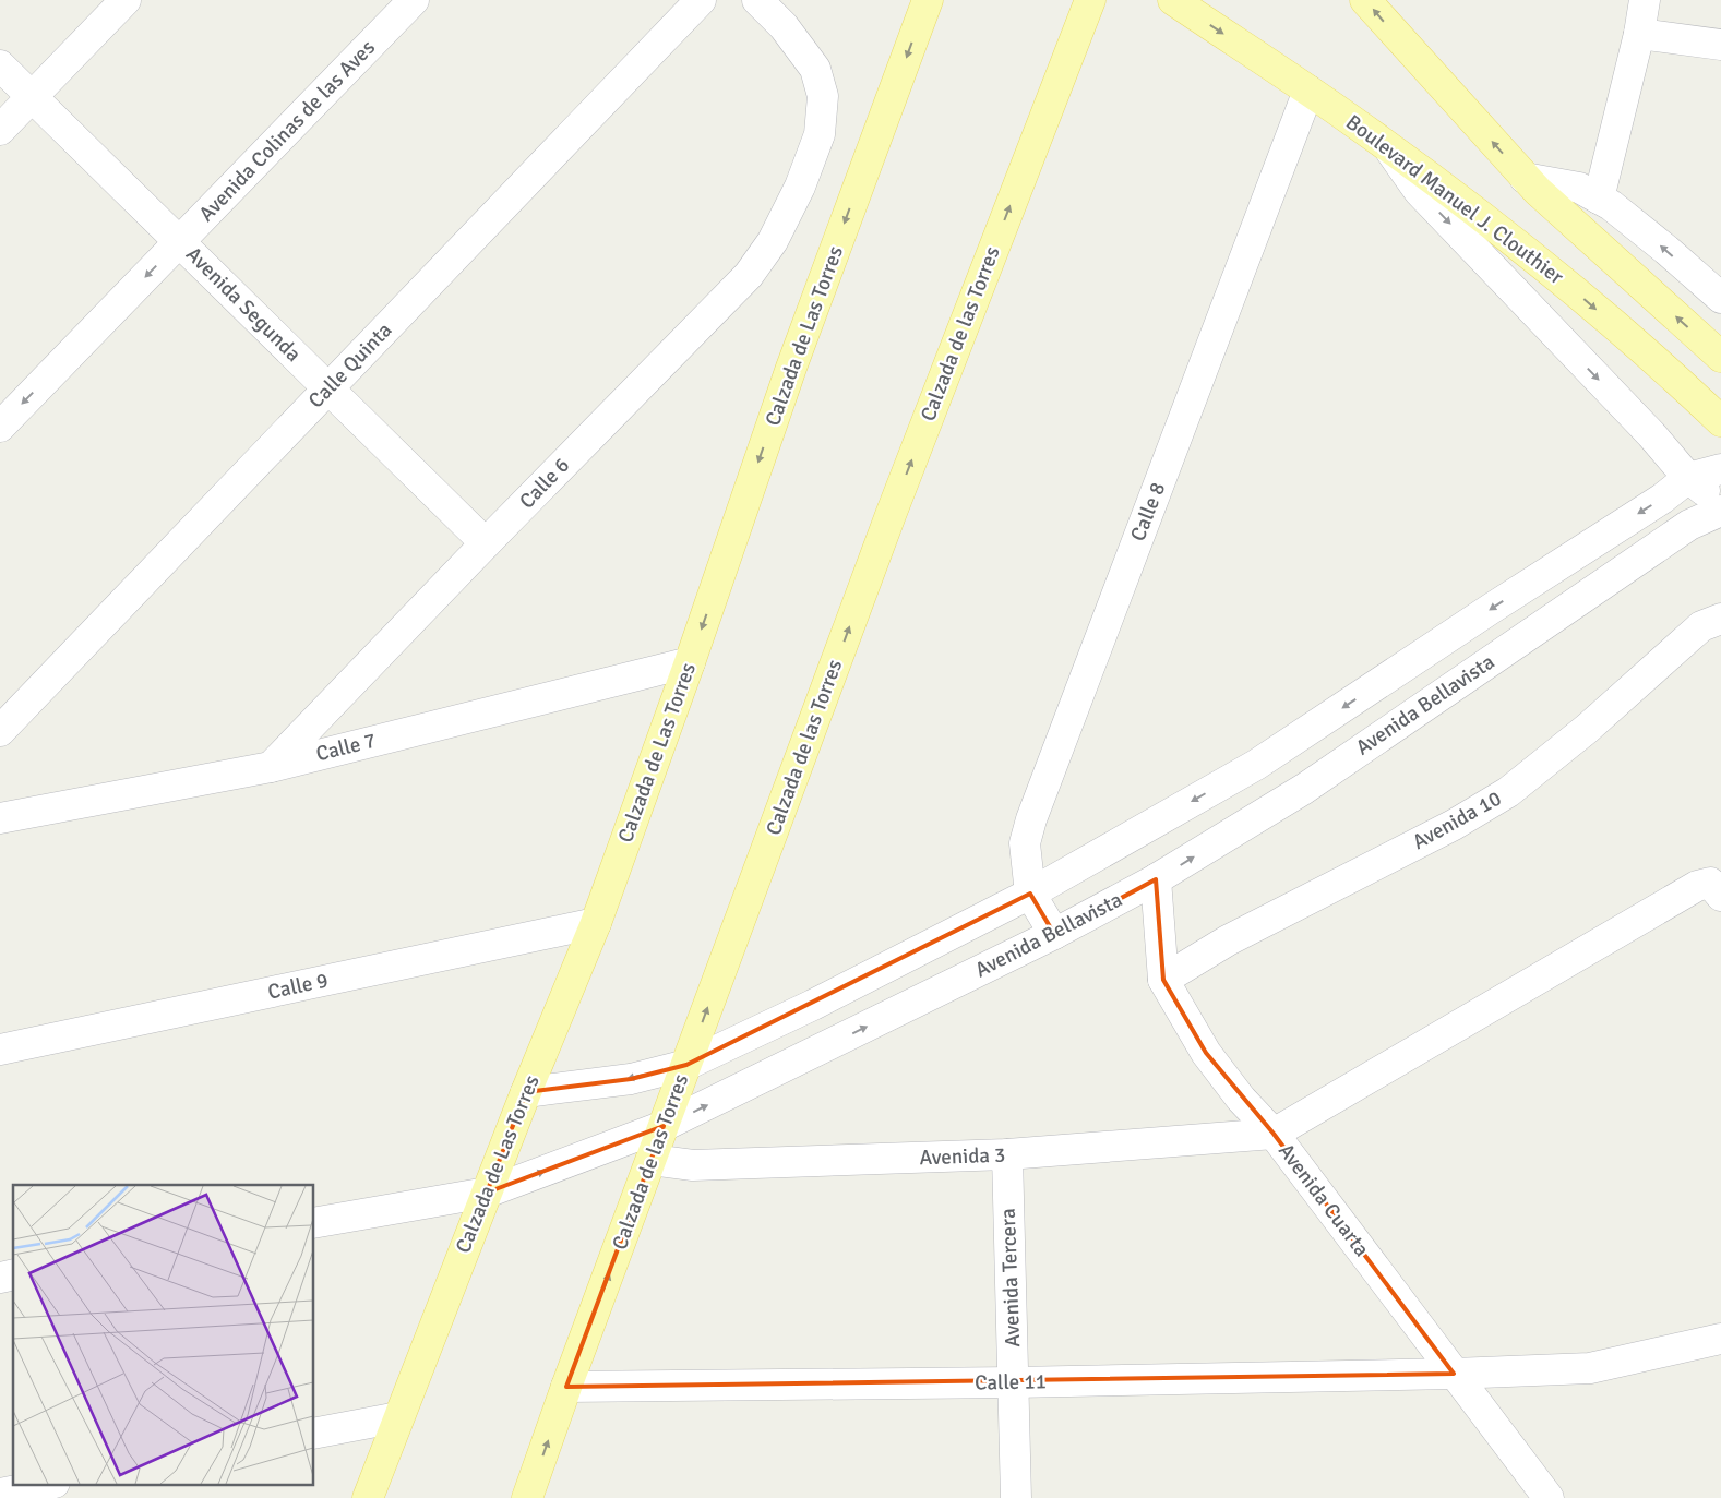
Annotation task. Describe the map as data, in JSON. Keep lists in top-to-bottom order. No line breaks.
{"streets":{"main road":["Boulevard Manuel J. Clouthier","Calzada de las Torres","Calzada de Las Torres"],"street":["Avenida Colinas de las Aves","Avenida Segunda","Calle Quinta","Calle 6","Calle 8","Avenida Bellavista","Calle 7","Avenida 10","Calle 9","Avenida 3","Avenida Cuarta","Avenida Tercera","Calle 11"]},"crossings":[["Avenida Colinas de las Aves","Avenida Segunda"],["Boulevard Manuel J. Clouthier","Calle 8"],["Avenida Segunda","Calle Quinta"],["Avenida Segunda","Calle 6"],["Calzada de las Torres","Avenida Bellavista"],["Calzada de las Torres","Avenida 3"],["Calzada de las Torres","Calle 11"],["Calzada de Las Torres","Avenida Bellavista"],["Calzada de Las Torres","Calle 7"],["Calzada de Las Torres","Calle 9"],["Calle 6","Calle 7"],["Calle 8","Avenida Bellavista"],["Avenida Bellavista","Avenida Cuarta"],["Avenida 10","Avenida Cuarta"],["Avenida 3","Avenida Cuarta"],["Avenida 3","Avenida Tercera"],["Avenida Cuarta","Calle 11"],["Avenida Tercera","Calle 11"]],"one_way":["Avenida Colinas de las Aves","Calzada de las Torres","Calzada de Las Torres"]}
